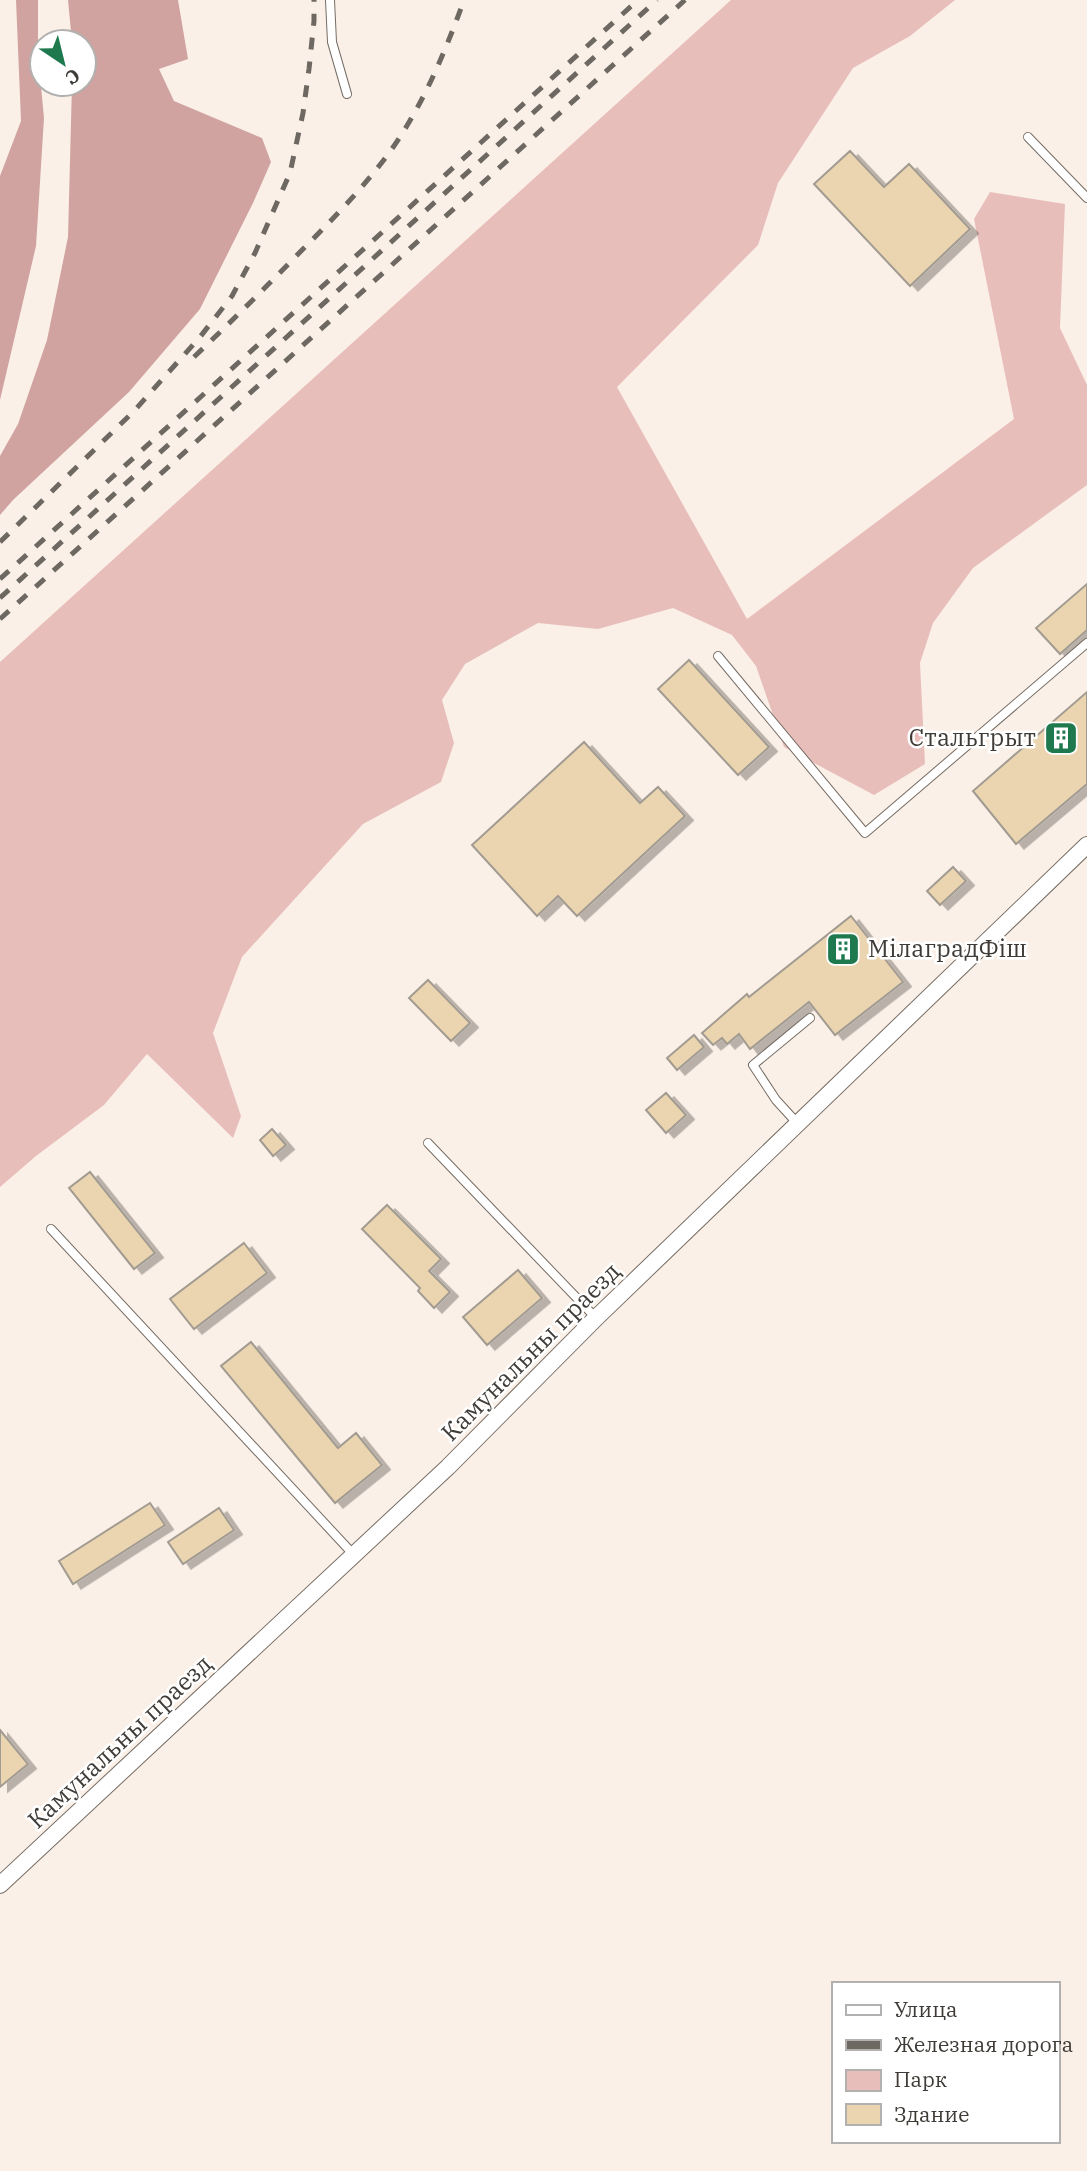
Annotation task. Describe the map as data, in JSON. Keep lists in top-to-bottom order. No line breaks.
{"streets":{"street":["Камунальны праезд"]},"places":{"building":["Стальгрыт","МілаградФіш"]},"legend":["Улица","Железная дорога","Парк","Здание"],"north":"bottom right"}
